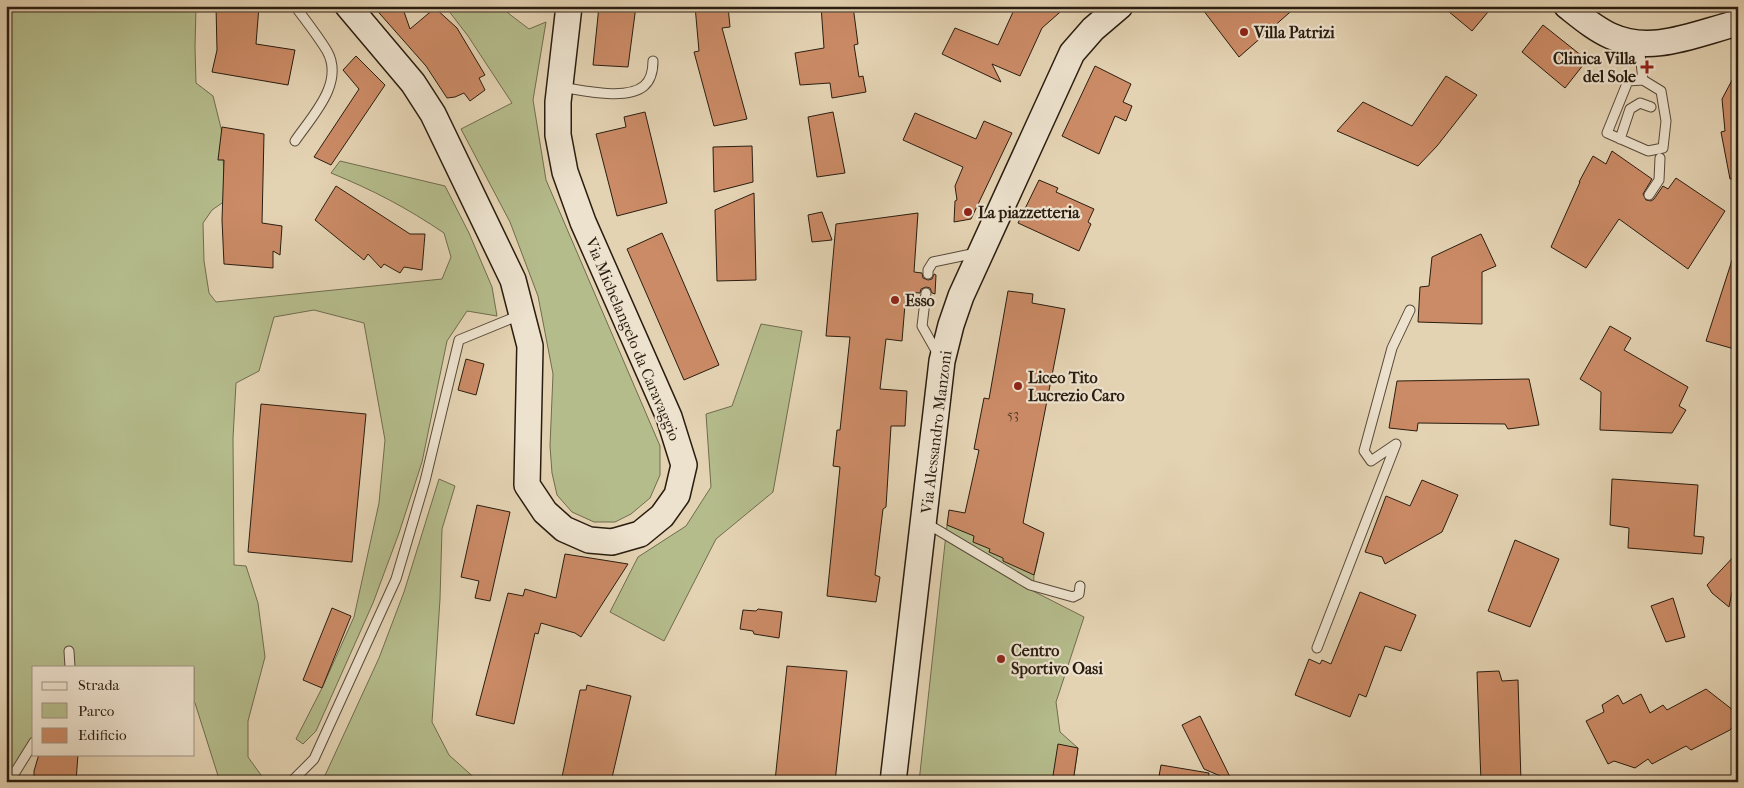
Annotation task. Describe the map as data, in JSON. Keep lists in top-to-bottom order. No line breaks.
{"streets":{"main road":["Via Michelangelo da Caravaggio","Via Alessandro Manzoni"]},"places":{"other":["Villa Patrizi","La piazzetteria","Esso","Liceo Tito Lucrezio Caro","Centro Sportivo Oasi"],"health":["Clinica Villa del Sole"]},"house_numbers":["53"],"legend":["Strada","Parco","Edificio"]}
